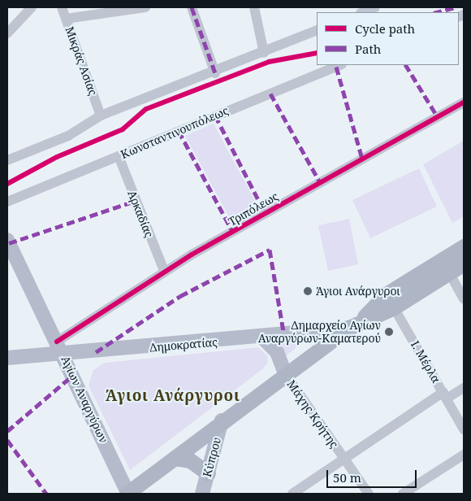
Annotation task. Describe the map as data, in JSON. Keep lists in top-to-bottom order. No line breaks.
{"streets":{"main road":["Δημοκρατίας","Αγίων Αναργύρων","Κύπρου"],"street":["Μικράς Ασίας","Κωνσταντινουπόλεως","Τριπόλεως","Αρκαδίας","Ι. Μέρλα","Μάχης Κρήτης"]},"crossings":[["Κωνσταντινουπόλεως","Αρκαδίας"],["Τριπόλεως","Αρκαδίας"],["Τριπόλεως","Δημοκρατίας"],["Τριπόλεως","Αγίων Αναργύρων"],["Δημοκρατίας","Ι. Μέρλα"],["Δημοκρατίας","Αγίων Αναργύρων"]],"districts":["Άγιοι Ανάργυροι"],"places":["Άγιοι Ανάργυροι","Δημαρχείο Αγίων Αναργύρων-Καματερού"],"legend":["Cycle path","Path"],"scale_bar":"50 m"}
